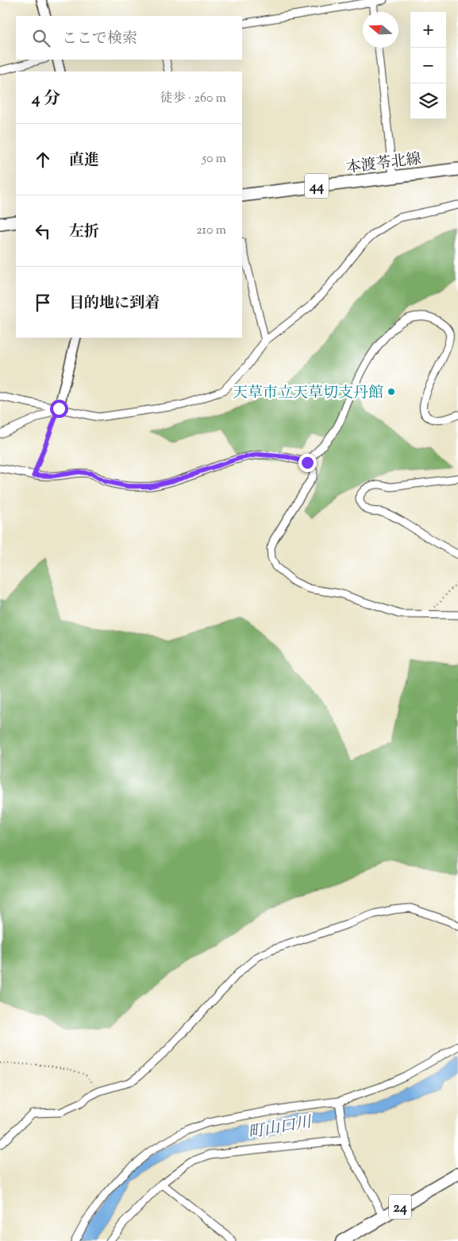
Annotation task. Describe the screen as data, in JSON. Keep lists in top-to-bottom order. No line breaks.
{"streets":{"main road":["本渡苓北線","44","24"]},"water":["町山口川"],"places":["天草市立天草切支丹館"],"north":"left","page":{"map_buttons":["+","−"],"search":"ここで検索","heading":["4 分","徒歩 · 260 m"],"list":[["直進","50 m"],["左折","210 m"],"目的地に到着"]}}
